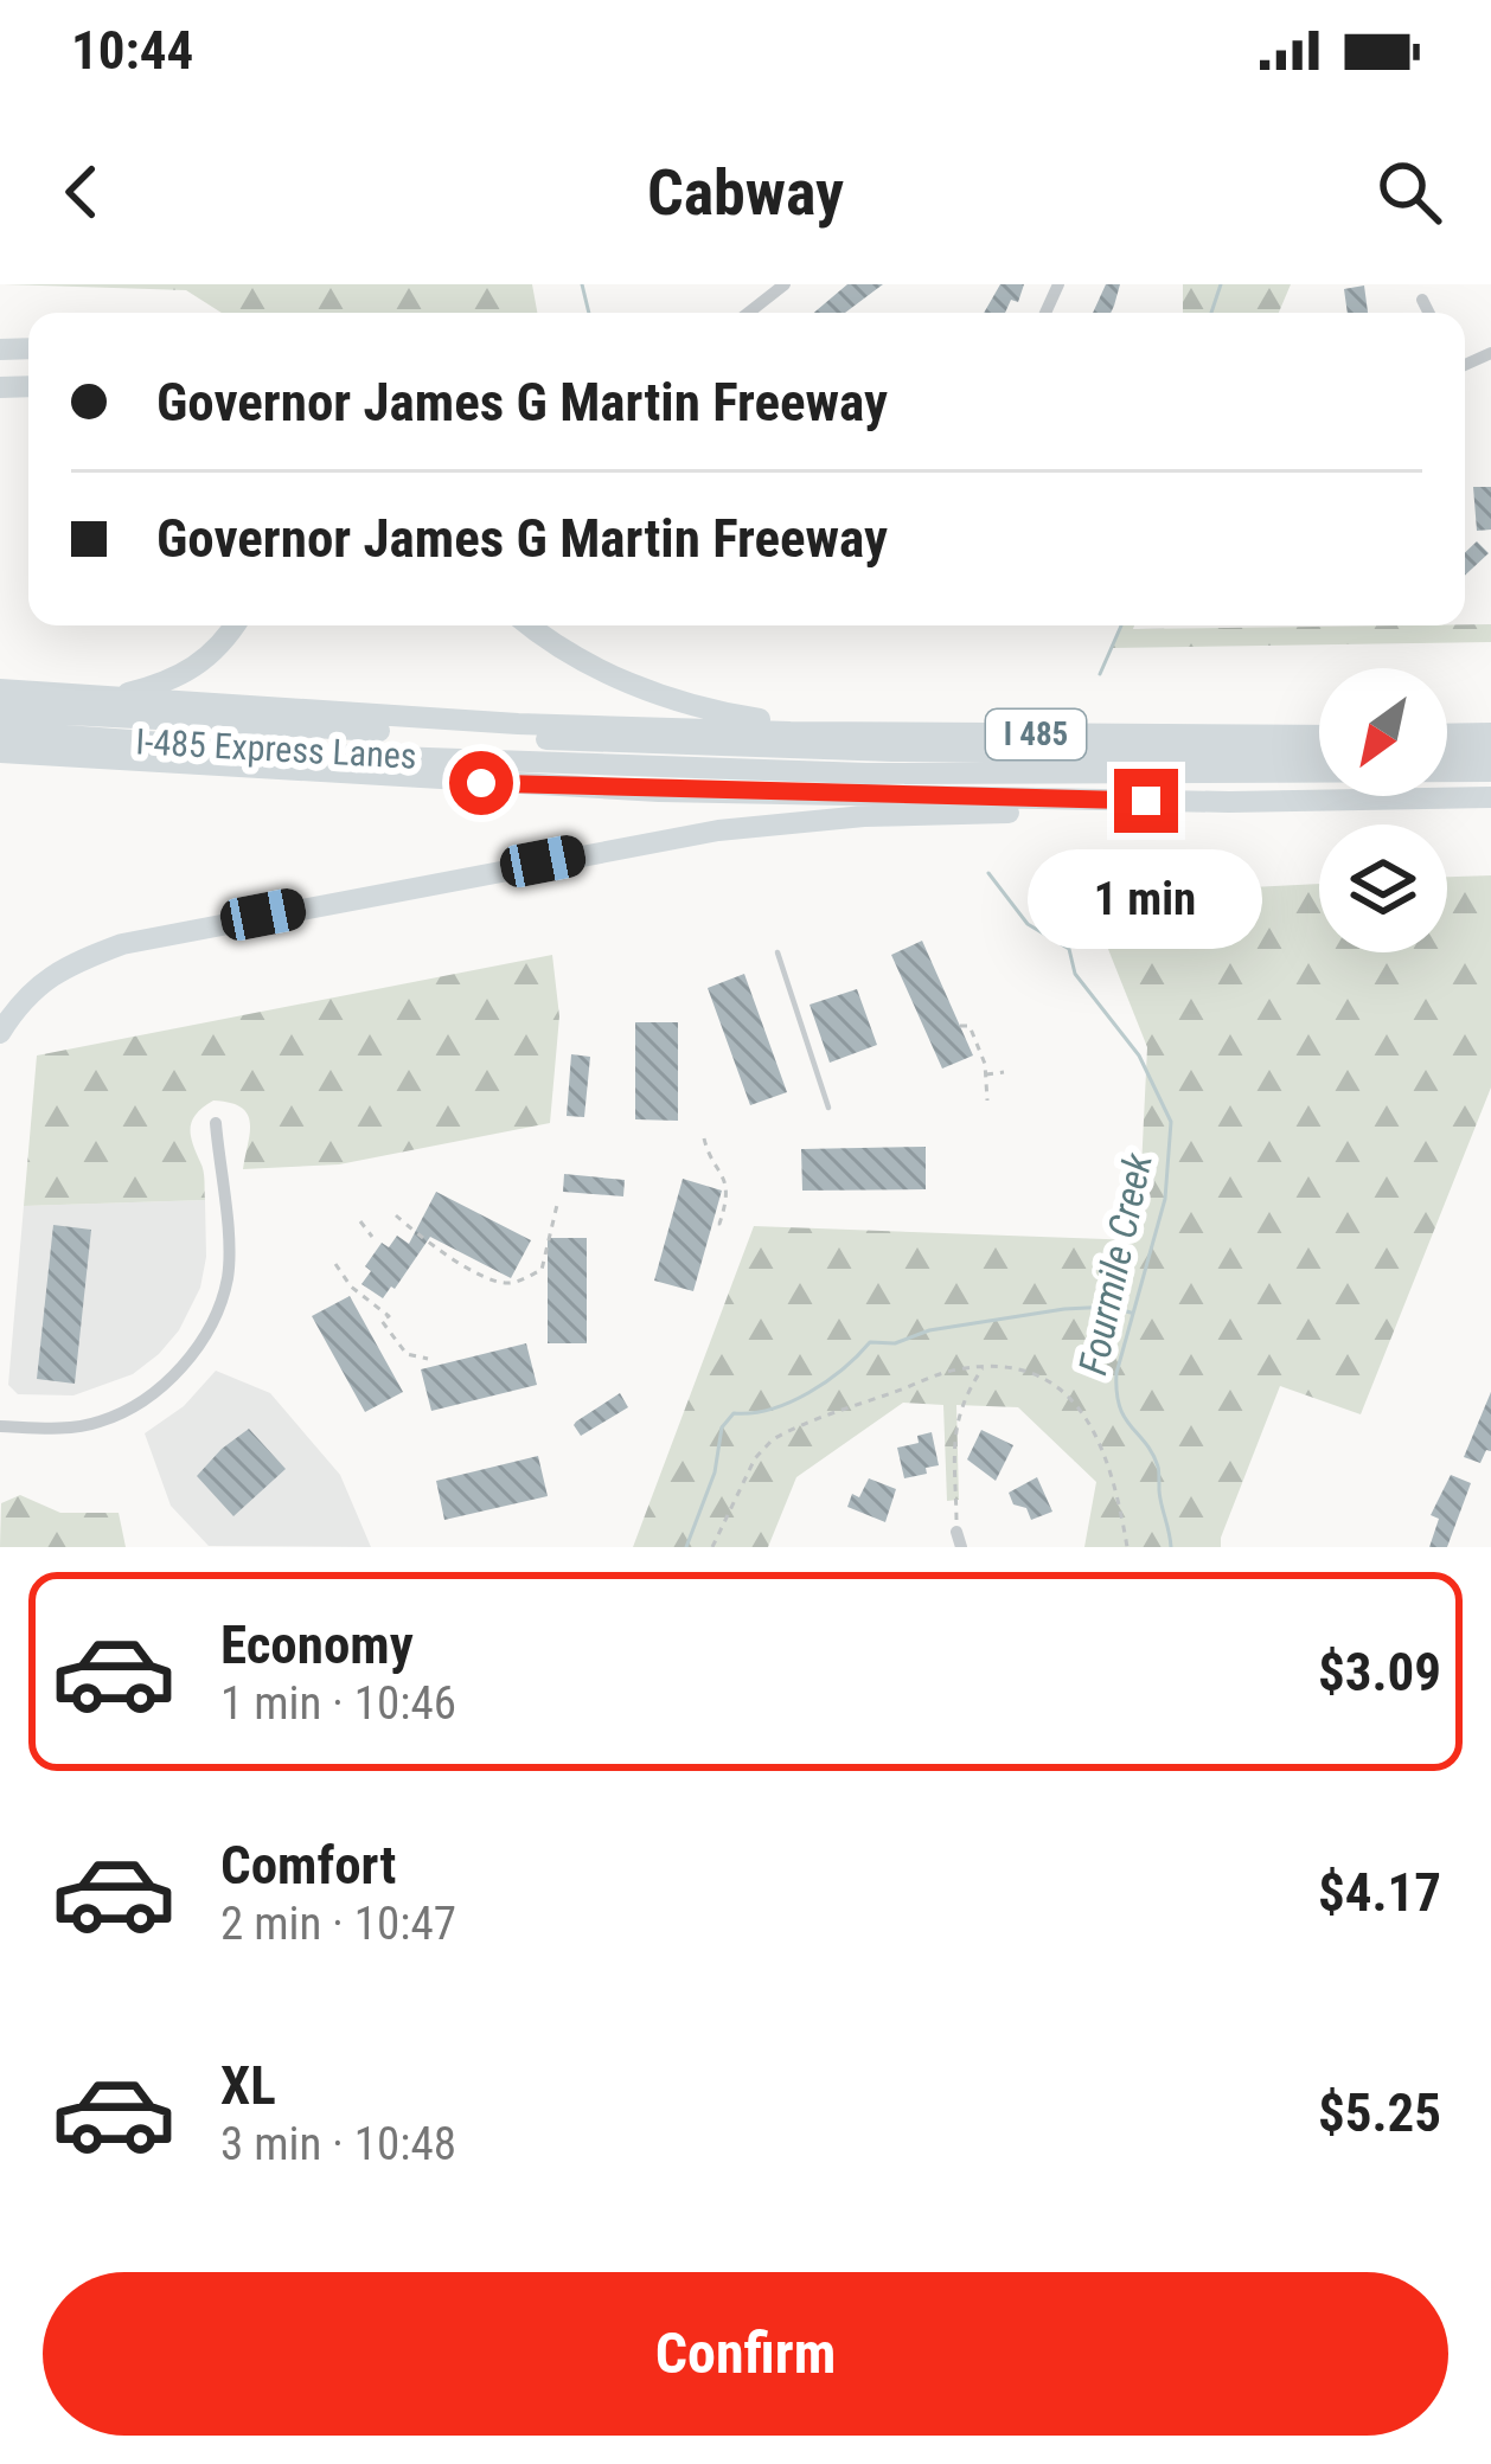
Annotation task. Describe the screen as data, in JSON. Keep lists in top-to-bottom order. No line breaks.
{"streets":{"highway":["I 485","I-485 Express Lanes"]},"water":["Fourmile Creek"],"north":"bottom left","page":{"status":"10:44","header":"Cabway","banner":["Governor James G Martin Freeway","Governor James G Martin Freeway"],"bubble":"1 min","list":[{"name":"Economy","note":"1 min · 10:46","value":"$3.09"},{"name":"Comfort","note":"2 min · 10:47","value":"$4.17"},{"name":"XL","note":"3 min · 10:48","value":"$5.25"}],"buttons":"Confirm"}}
